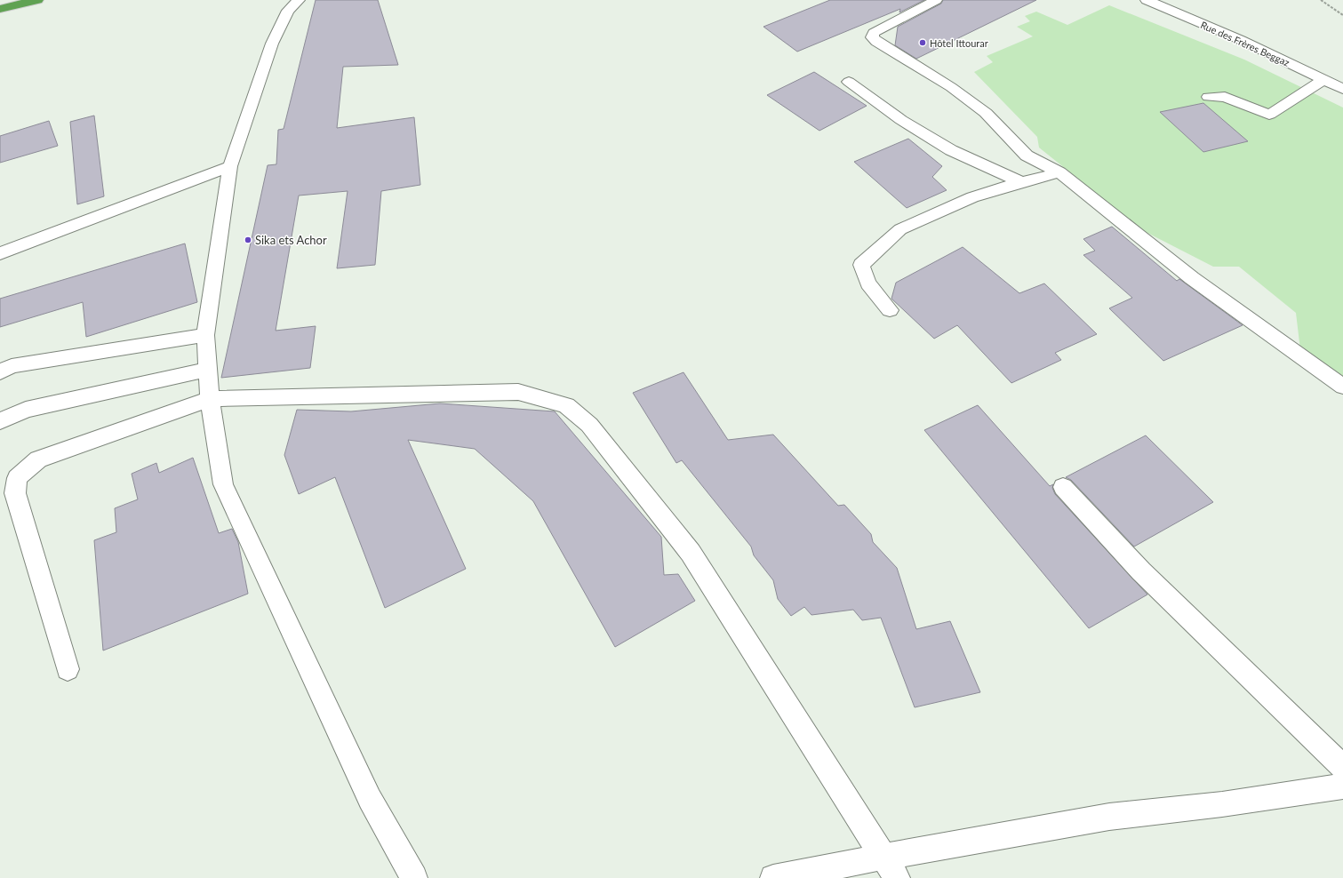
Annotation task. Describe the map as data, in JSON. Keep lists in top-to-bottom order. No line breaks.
{"streets":{"street":["Rue des Frères Beggaz"]},"places":["Hôtel Ittourar","Sika ets Achor"]}
